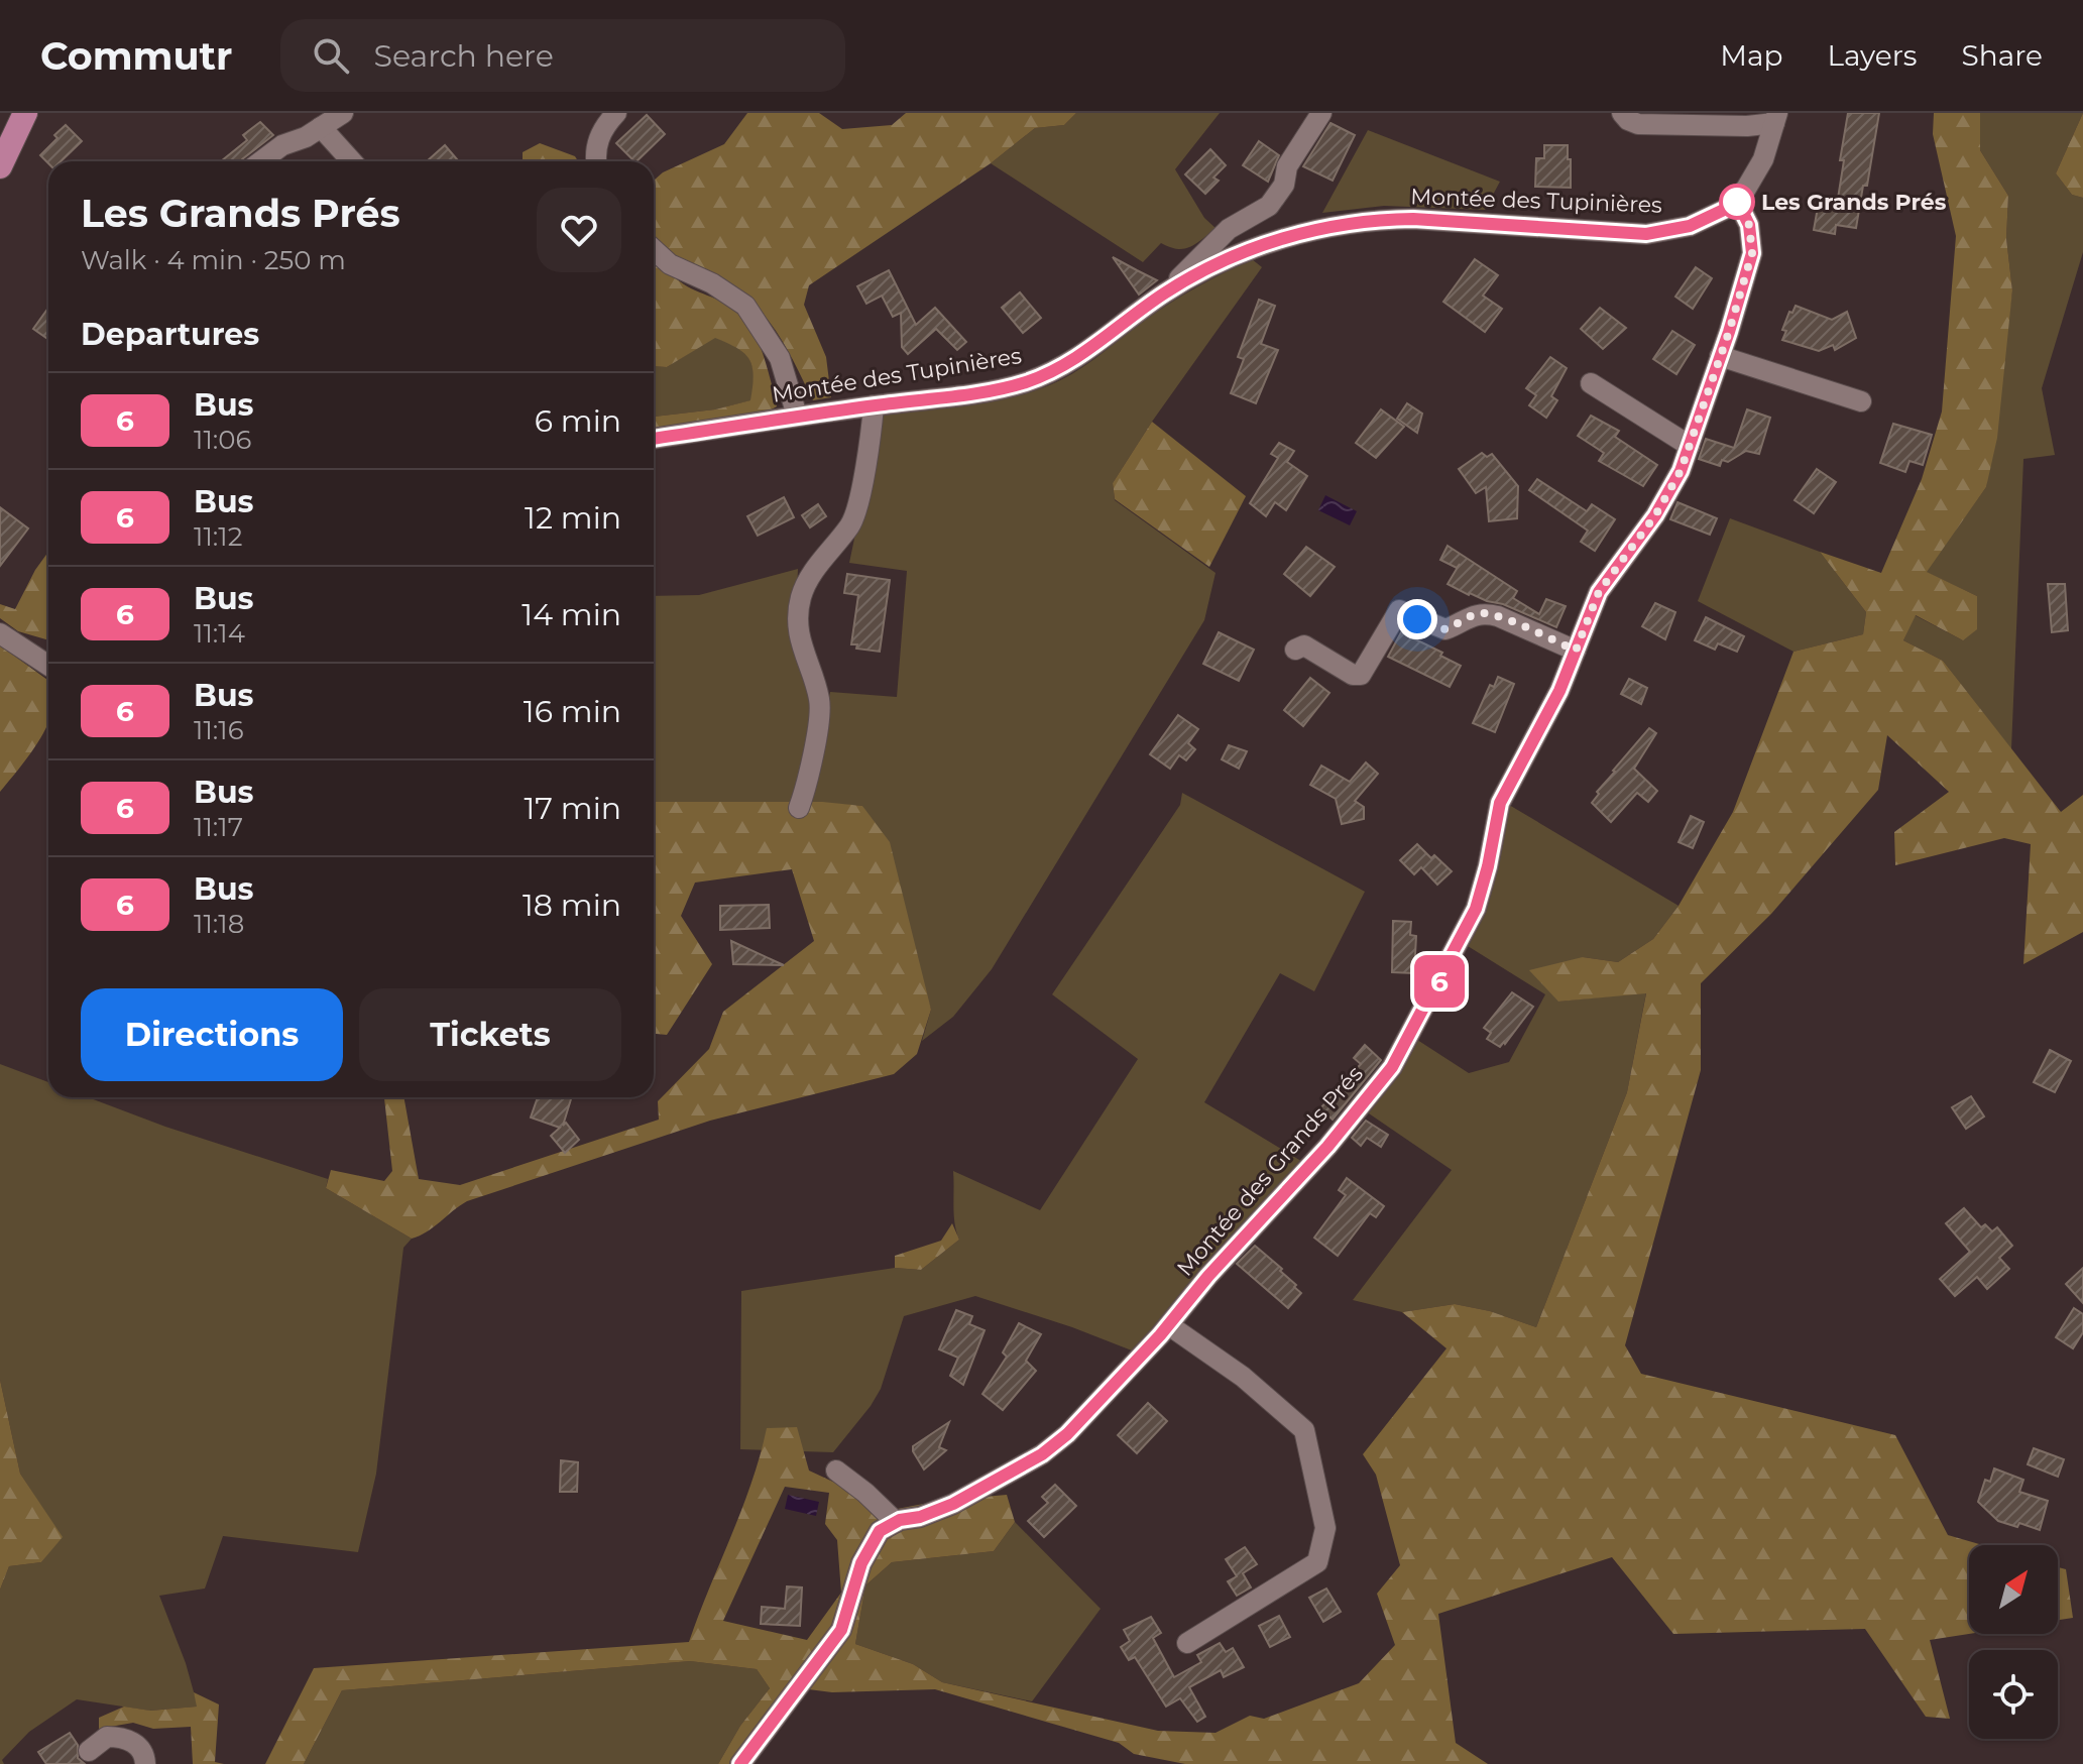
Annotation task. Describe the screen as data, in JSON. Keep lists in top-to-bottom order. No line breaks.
{"streets":{"street":["Montée des Tupinières","Montée des Grands Prés"]},"crossings":[["Montée des Tupinières","Montée des Grands Prés"]],"places":["Les Grands Prés"],"lines":["bus line 6"],"north":"top right","page":{"header":"Commutr","search":"Search here","nav":["Map","Layers","Share"],"on_map":"6","heading":[["Les Grands Prés","Walk · 4 min · 250 m"],"Departures"],"list":[{"mark":"6","name":"Bus","note":"11:06","value":"6 min"},{"mark":"6","name":"Bus","note":"11:12","value":"12 min"},{"mark":"6","name":"Bus","note":"11:14","value":"14 min"},{"mark":"6","name":"Bus","note":"11:16","value":"16 min"},{"mark":"6","name":"Bus","note":"11:17","value":"17 min"},{"mark":"6","name":"Bus","note":"11:18","value":"18 min"}],"buttons":["Directions","Tickets"]}}
